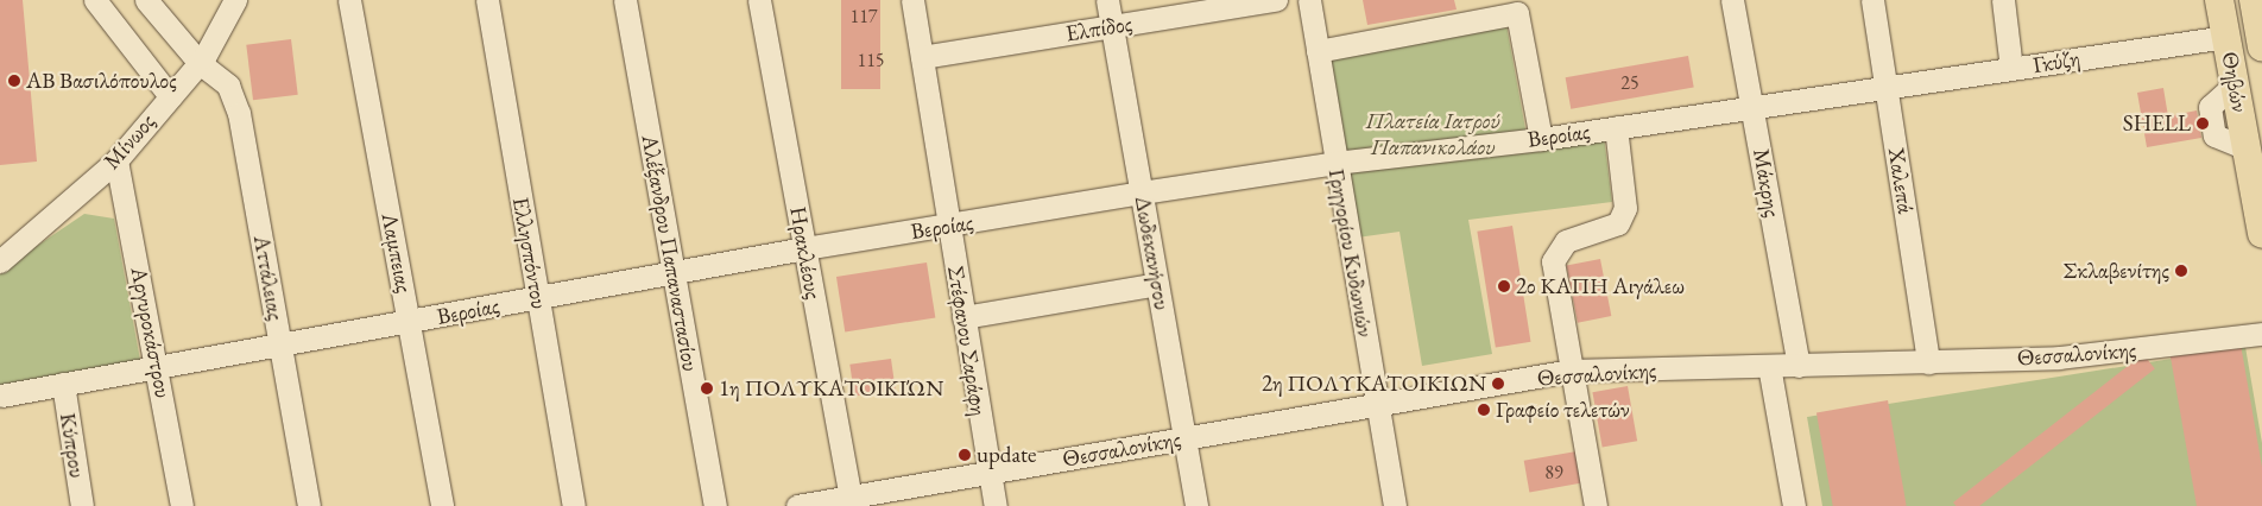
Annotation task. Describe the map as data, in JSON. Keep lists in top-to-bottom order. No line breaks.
{"streets":{"main road":["Θηβών"],"street":["Ελπίδος","Γκύζη","Βεροίας","Μίνωος","Χαλεπά","Μάκρης","Λαμπειας","Ελλησπόντου","Αλέξανδρου Παπαναστασίου","Ηρακλέους","Δωδεκανήσου","Γρηγορίου Κυδωνιών","Αττάλειας","Αργυροκάστρου","Στέφανου Σαράφη","Θεσσαλονίκης","Κύπρου"]},"crossings":[["Ελπίδος","Δωδεκανήσου"],["Ελπίδος","Στέφανου Σαράφη"],["Γκύζη","Θηβών"],["Γκύζη","Βεροίας"],["Γκύζη","Χαλεπά"],["Βεροίας","Χαλεπά"],["Βεροίας","Μάκρης"],["Βεροίας","Λαμπειας"],["Βεροίας","Ελλησπόντου"],["Βεροίας","Αλέξανδρου Παπαναστασίου"],["Βεροίας","Ηρακλέους"],["Βεροίας","Δωδεκανήσου"],["Βεροίας","Γρηγορίου Κυδωνιών"],["Βεροίας","Αττάλειας"],["Βεροίας","Αργυροκάστρου"],["Βεροίας","Στέφανου Σαράφη"],["Βεροίας","Κύπρου"],["Μίνωος","Αττάλειας"],["Μίνωος","Αργυροκάστρου"],["Χαλεπά","Θεσσαλονίκης"],["Μάκρης","Θεσσαλονίκης"],["Ηρακλέους","Θεσσαλονίκης"],["Δωδεκανήσου","Θεσσαλονίκης"],["Γρηγορίου Κυδωνιών","Θεσσαλονίκης"],["Στέφανου Σαράφη","Θεσσαλονίκης"]],"parks":["Πλατεία Ιατρού Παπανικολάου"],"places":["ΑΒ Βασιλόπουλος","SHELL","Σκλαβενίτης","2ο ΚΑΠΗ Αιγάλεω","2η ΠΟΛΥΚΑΤΟΙΚΙΩΝ","1η ΠΟΛΥΚΑΤΟΙΚΙΏΝ","Γραφείο τελετών","update"],"house_numbers":["117","115","25","89"]}
